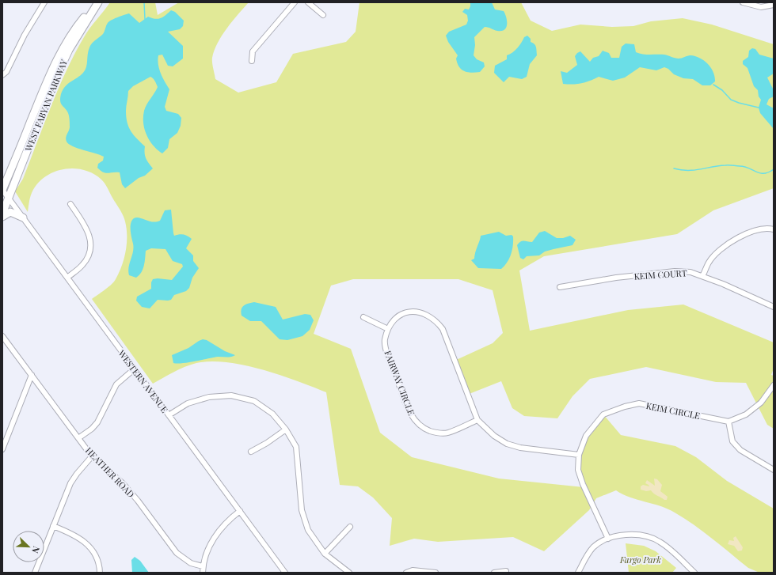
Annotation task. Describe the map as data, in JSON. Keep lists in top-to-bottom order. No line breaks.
{"streets":{"main road":["WEST FABYAN PARKWAY"],"street":["KEIM COURT","WESTERN AVENUE","FAIRWAY CIRCLE","KEIM CIRCLE","HEATHER ROAD"]},"crossings":[["WEST FABYAN PARKWAY","WESTERN AVENUE"],["FAIRWAY CIRCLE","KEIM CIRCLE"]],"parks":["Fargo Park"],"north":"bottom right"}
